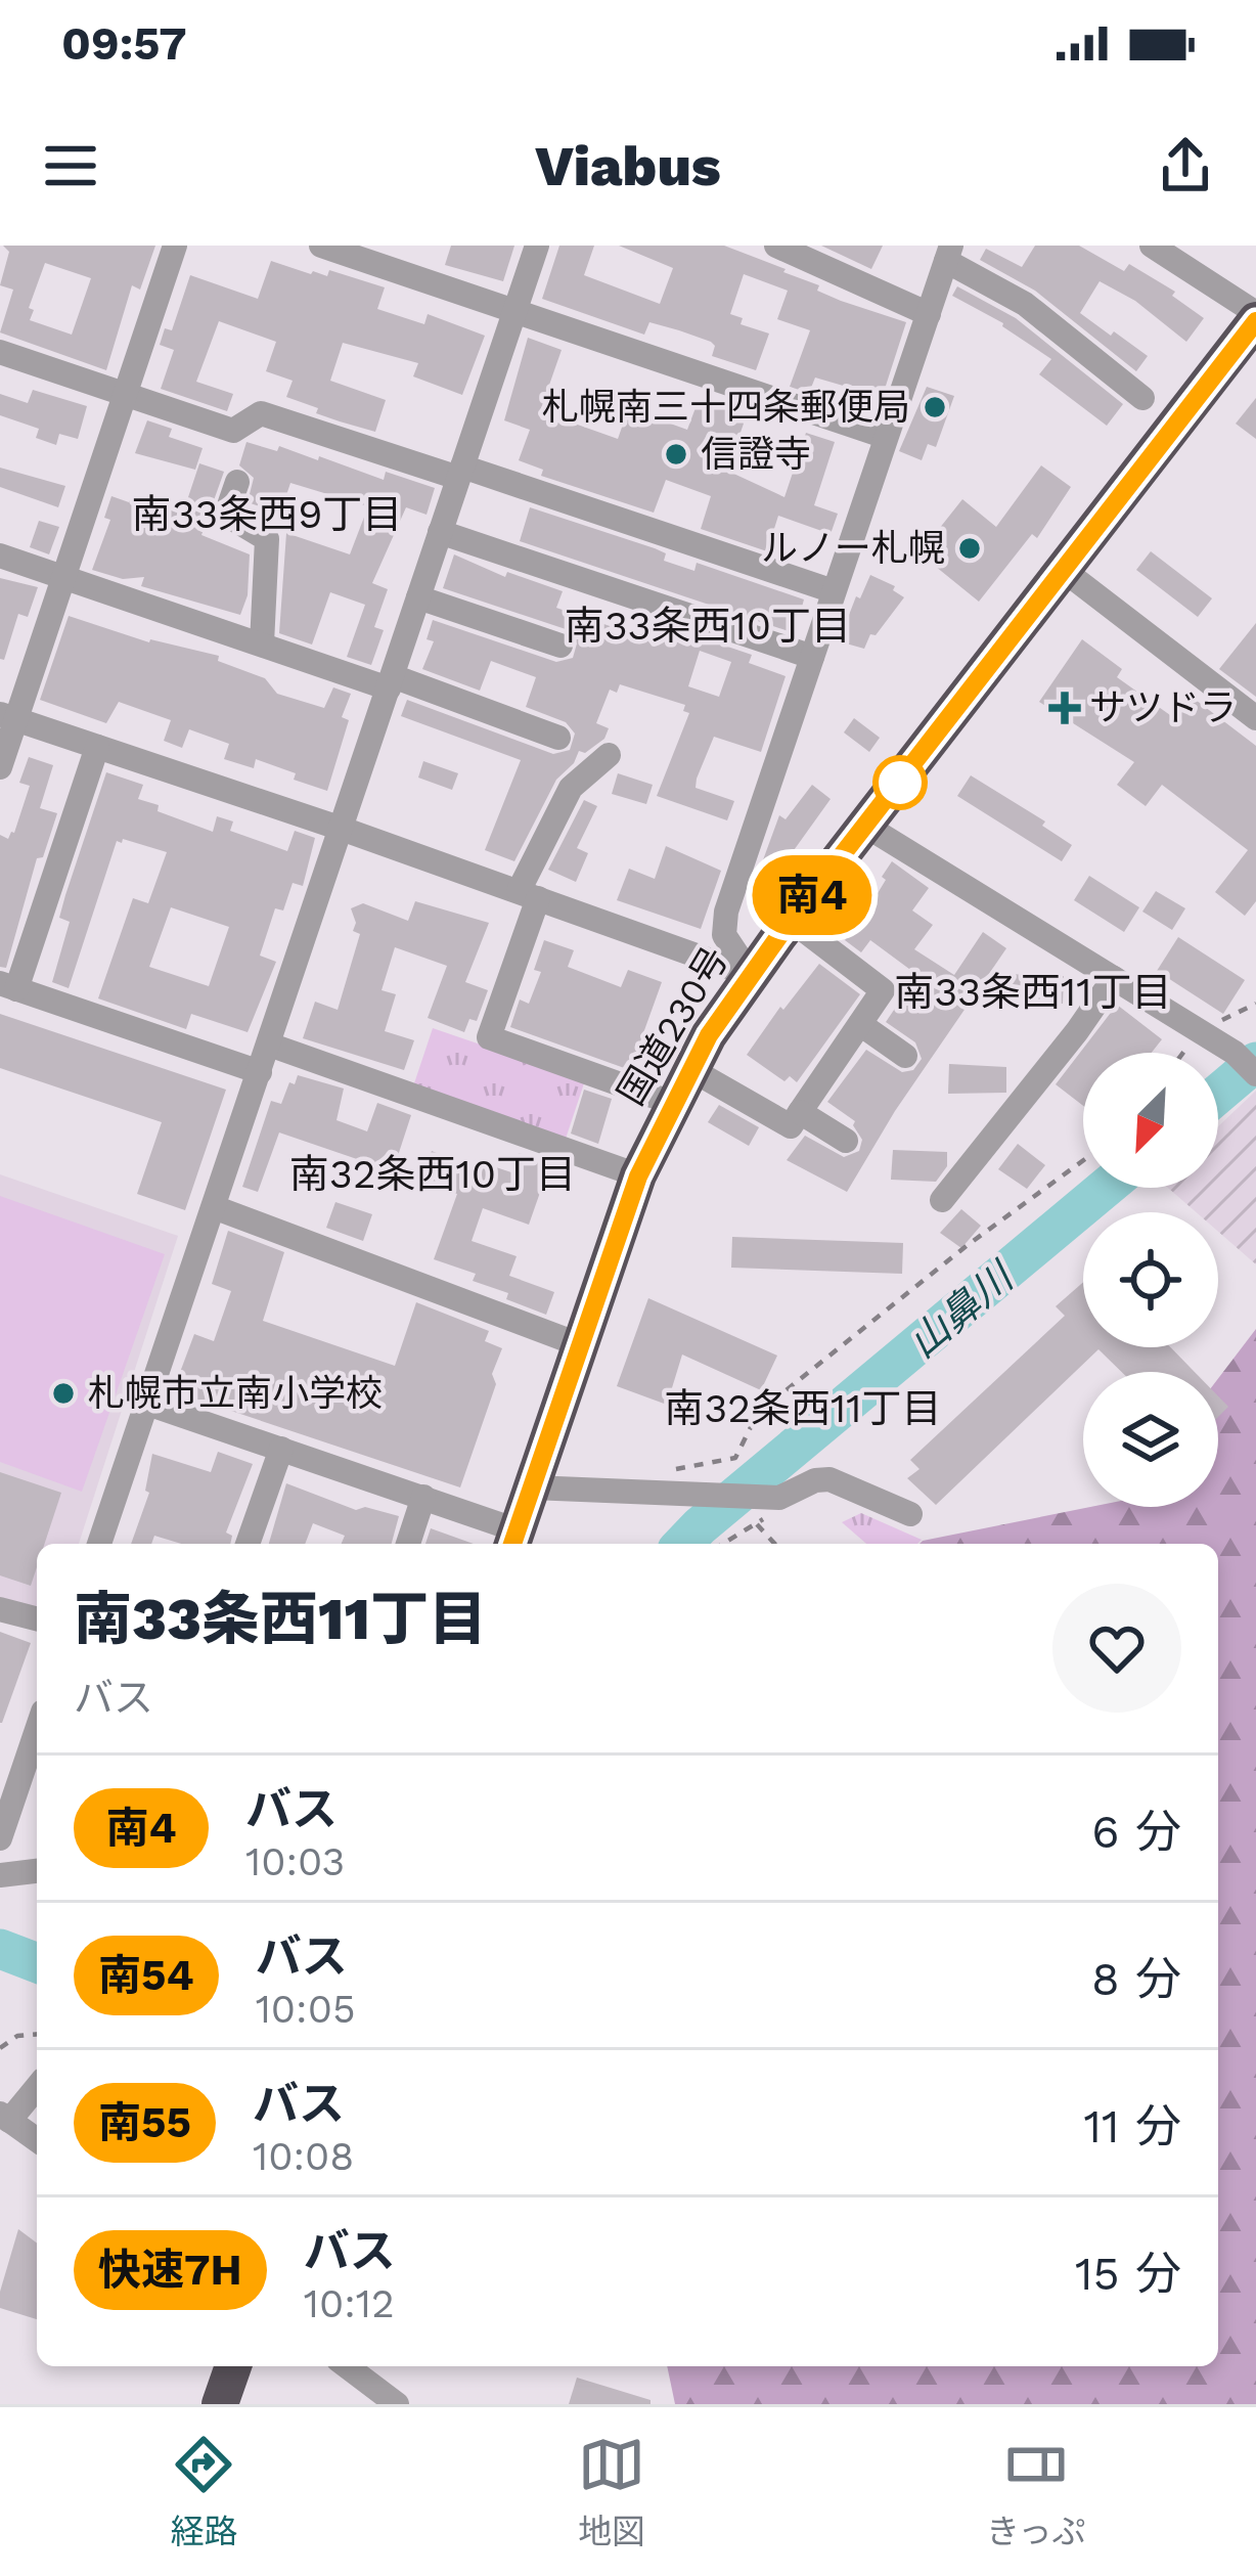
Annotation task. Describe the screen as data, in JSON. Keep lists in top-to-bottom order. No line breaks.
{"streets":{"highway":["国道230号"]},"districts":["南33条西9丁目","南33条西10丁目","南33条西11丁目","南32条西10丁目","南32条西11丁目"],"water":["山鼻川"],"places":{"other":["札幌南三十四条郵便局","信證寺","ルノー札幌","札幌市立南小学校"],"health":["サツドラ"]},"lines":["bus line 南4"],"north":"bottom left","page":{"status":"09:57","header":"Viabus","on_map":"南4","heading":["南33条西11丁目","バス"],"list":[{"mark":"南4","name":"バス","note":"10:03","value":"6 分"},{"mark":"南54","name":"バス","note":"10:05","value":"8 分"},{"mark":"南55","name":"バス","note":"10:08","value":"11 分"},{"mark":"快速7H","name":"バス","note":"10:12","value":"15 分"}],"tabs":["経路","地図","きっぷ"]}}
